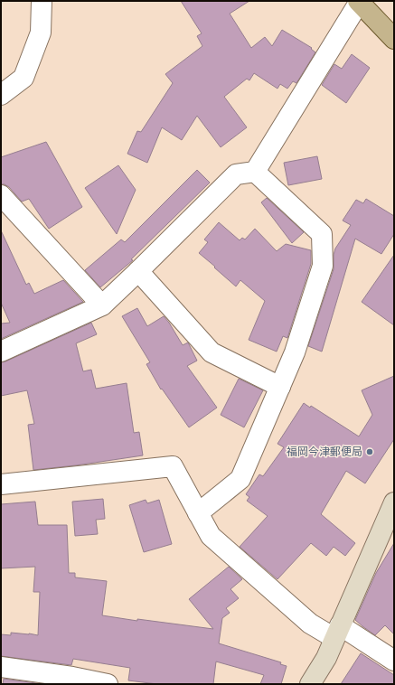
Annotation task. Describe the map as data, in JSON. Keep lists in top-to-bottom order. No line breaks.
{"places":["福岡今津郵便局"]}
